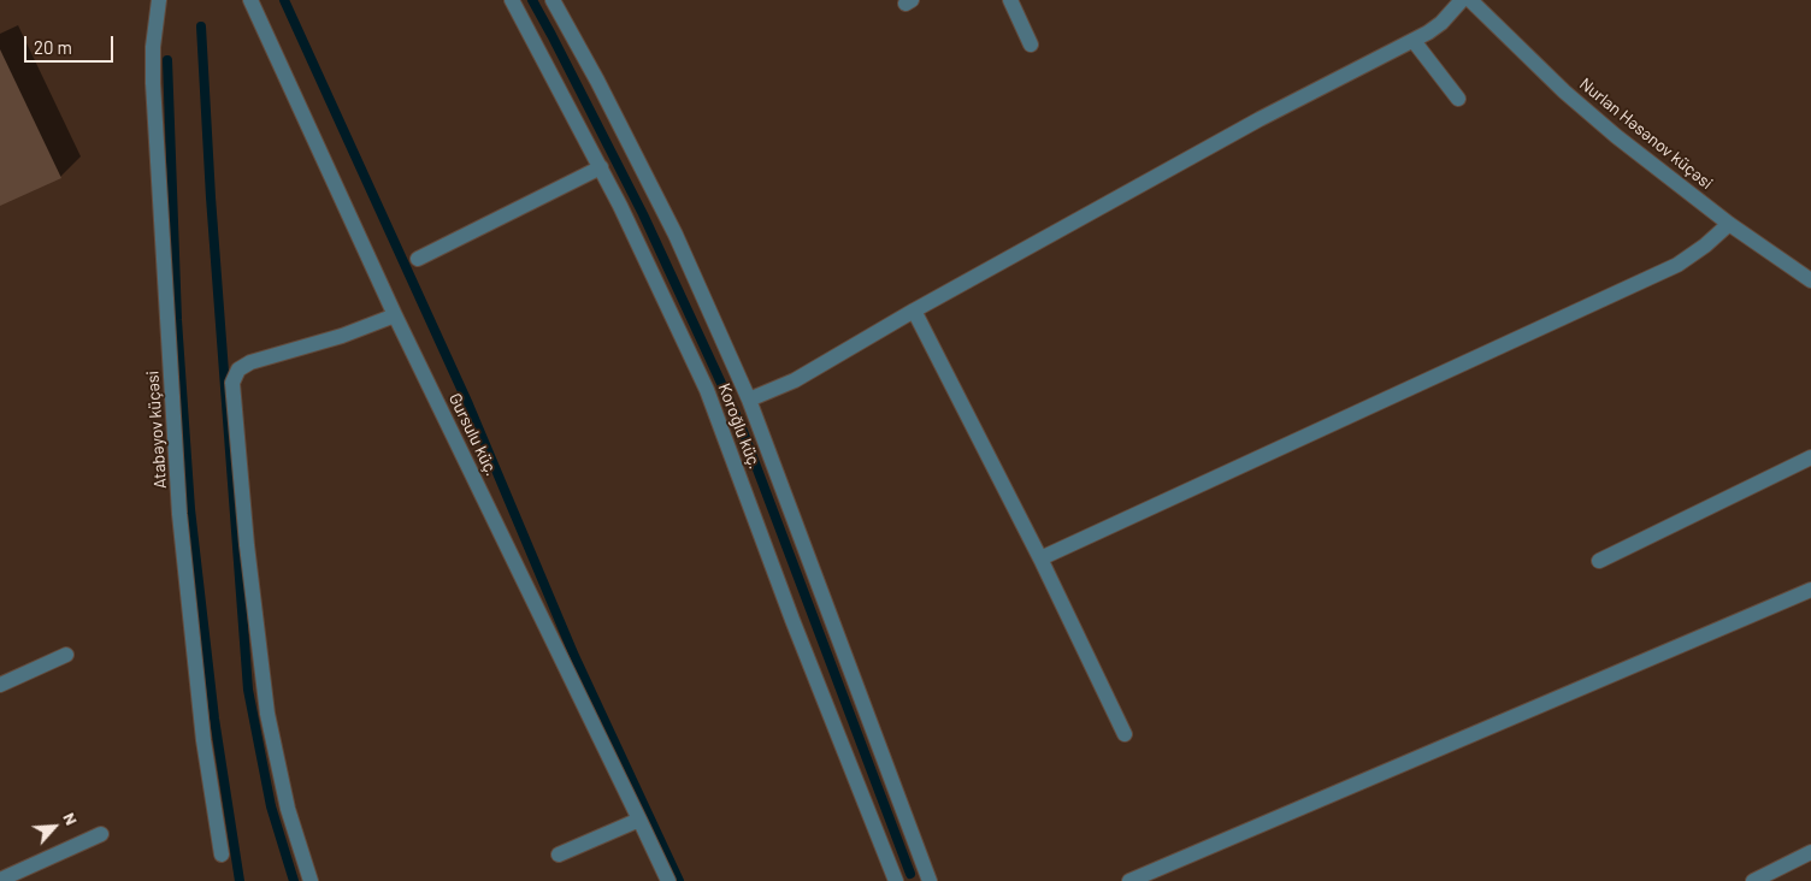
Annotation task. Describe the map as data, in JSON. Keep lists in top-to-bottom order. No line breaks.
{"streets":{"street":["Nurlan Həsənov küçəsi","Koroğlu küç.","Atabəyov küçəsi","Gursulu küç."]},"scale_bar":"20 m","north":"top right"}
